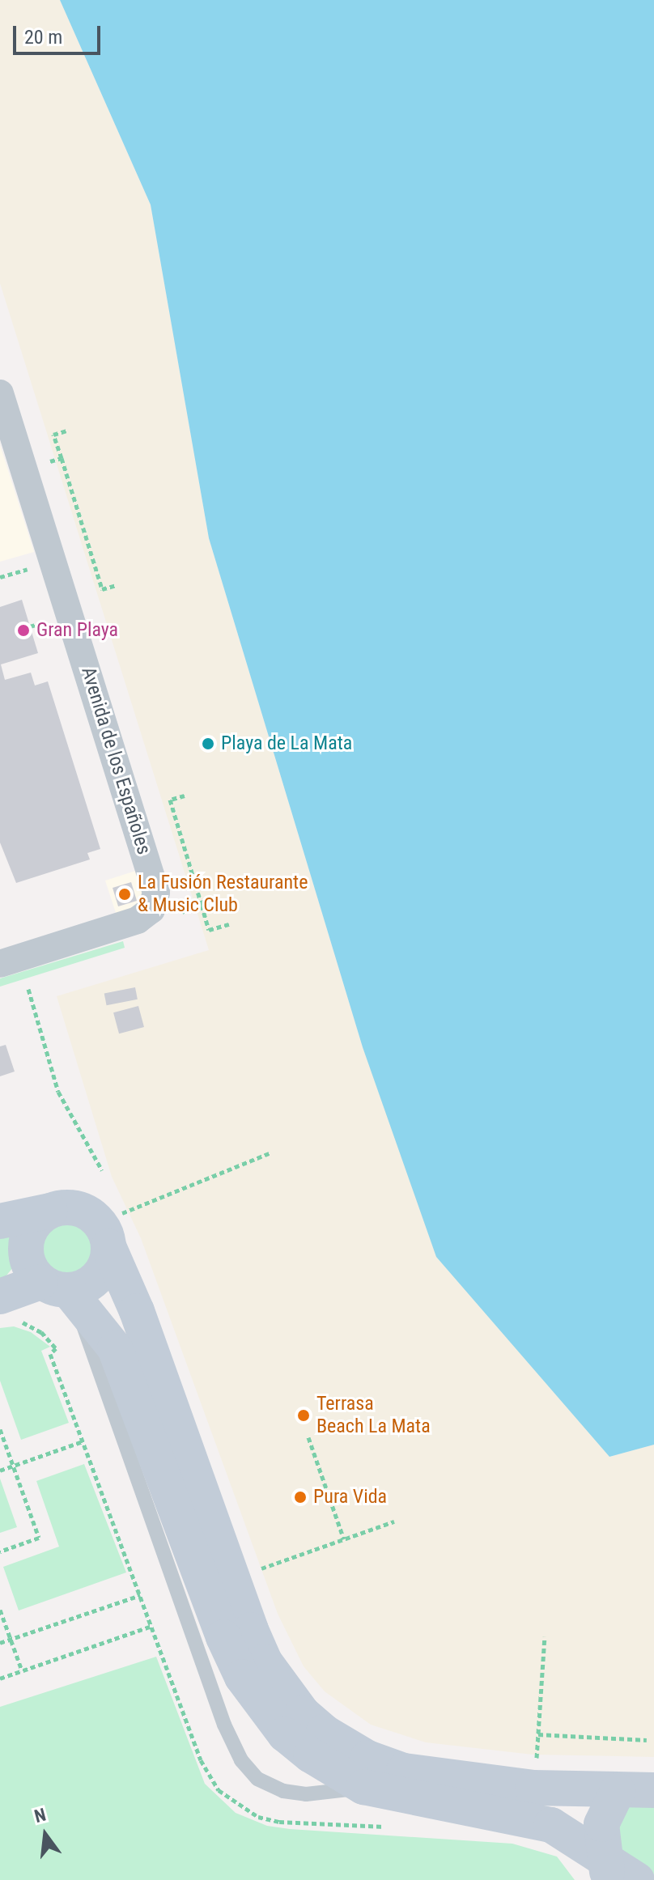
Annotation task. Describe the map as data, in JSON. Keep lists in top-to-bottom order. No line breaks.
{"streets":{"street":["Avenida de los Españoles"]},"places":["Gran Playa","Playa de La Mata","La Fusión Restaurante & Music Club","Terrasa Beach La Mata","Pura Vida"],"scale_bar":"20 m","north":"top"}
